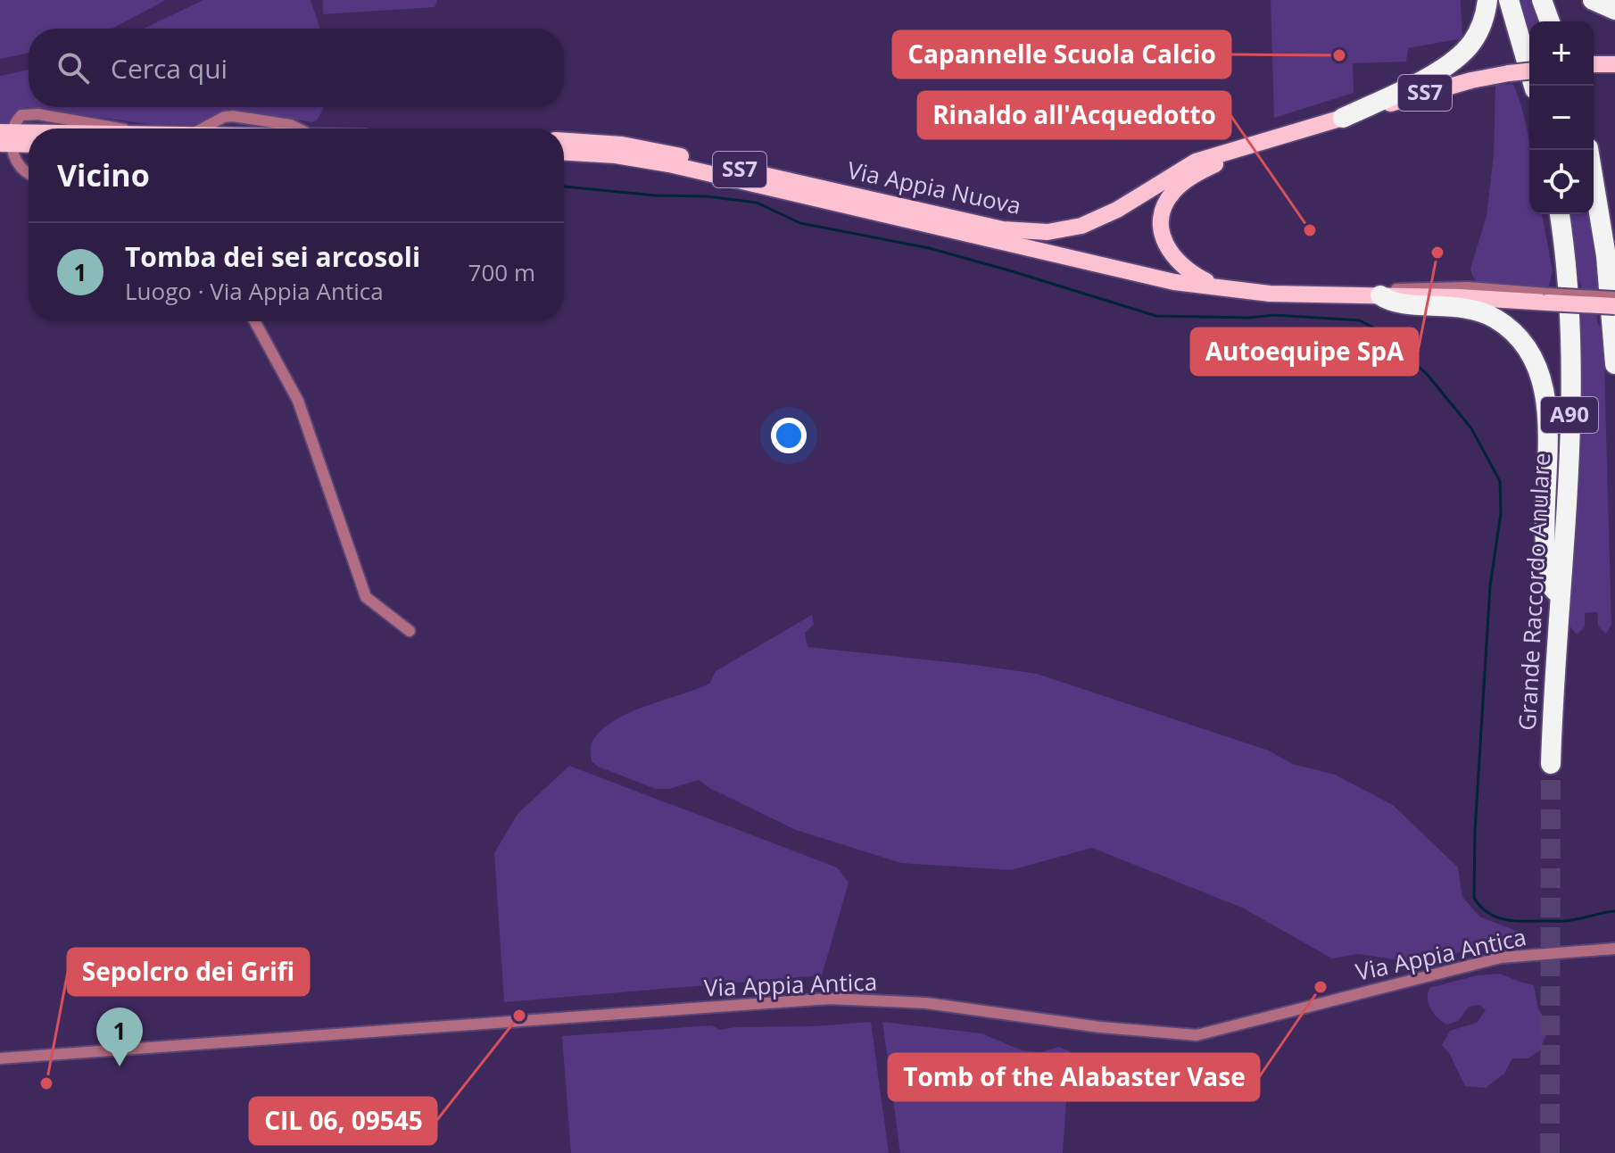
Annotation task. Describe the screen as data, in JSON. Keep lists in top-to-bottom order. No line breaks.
{"streets":{"highway":["A90","Grande Raccordo Anulare"],"main road":["SS7","Via Appia Nuova"],"street":["Via Appia Antica"]},"places":["Capannelle Scuola Calcio","Rinaldo all'Acquedotto","Autoequipe SpA","Tomb of the Alabaster Vase","CIL 06, 09545","Sepolcro dei Grifi"],"page":{"map_buttons":["+","−"],"search":"Cerca qui","heading":"Vicino","list":[{"mark":"1","name":"Tomba dei sei arcosoli","note":"Luogo · Via Appia Antica","value":"700 m"}],"pins":"1"}}
